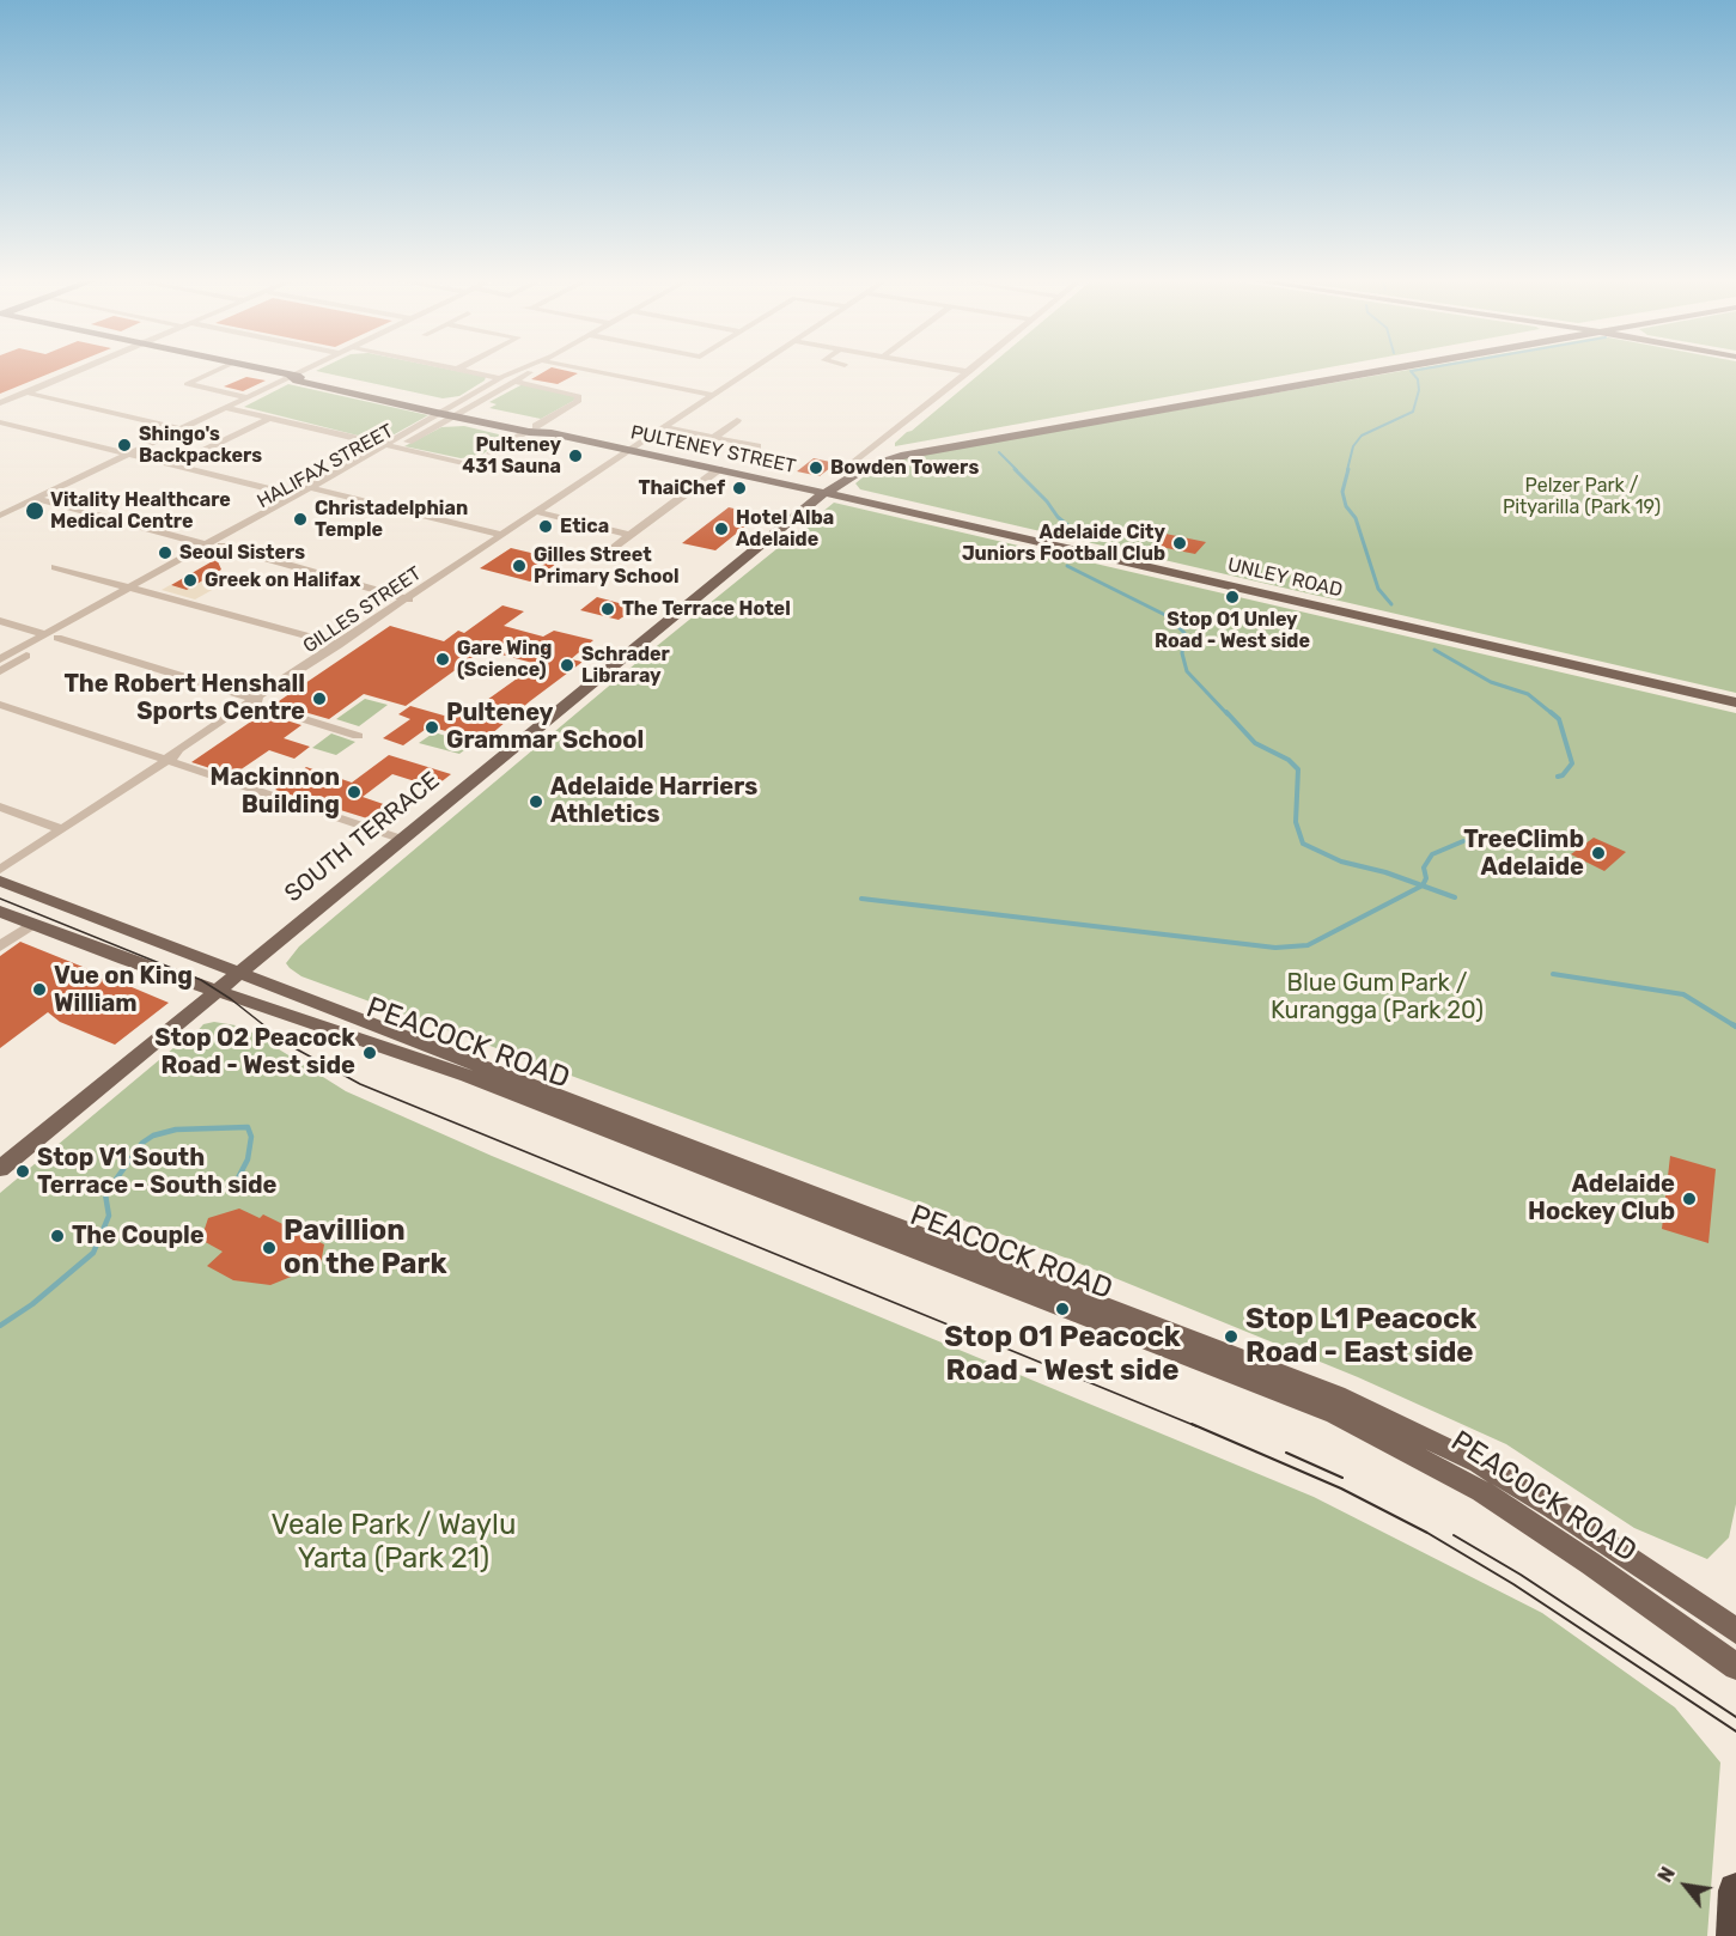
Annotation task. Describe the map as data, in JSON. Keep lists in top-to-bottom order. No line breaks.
{"streets":{"main road":["PULTENEY STREET","UNLEY ROAD","SOUTH TERRACE","PEACOCK ROAD"],"street":["HALIFAX STREET","GILLES STREET"]},"crossings":[["PULTENEY STREET","HALIFAX STREET"],["PULTENEY STREET","UNLEY ROAD"],["PULTENEY STREET","GILLES STREET"],["PULTENEY STREET","SOUTH TERRACE"],["UNLEY ROAD","SOUTH TERRACE"],["SOUTH TERRACE","PEACOCK ROAD"]],"parks":["Pelzer Park / Pityarilla (Park 19)","Blue Gum Park / Kurangga (Park 20)","Veale Park / Waylu Yarta (Park 21)"],"places":["Shingo's Backpackers","Pulteney 431 Sauna","Bowden Towers","ThaiChef","Vitality Healthcare Medical Centre","Christadelphian Temple","Etica","Hotel Alba Adelaide","Adelaide City Juniors Football Club","Seoul Sisters","Gilles Street Primary School","Greek on Halifax","Stop O1 Unley Road - West side","The Terrace Hotel","Gare Wing (Science)","Schrader Libraray","The Robert Henshall Sports Centre","Pulteney Grammar School","Mackinnon Building","Adelaide Harriers Athletics","TreeClimb Adelaide","Vue on King William","Stop O2 Peacock Road - West side","Stop V1 South Terrace - South side","Adelaide Hockey Club","The Couple","Pavillion on the Park","Stop O1 Peacock Road - West side","Stop L1 Peacock Road - East side"],"north":"top left"}
